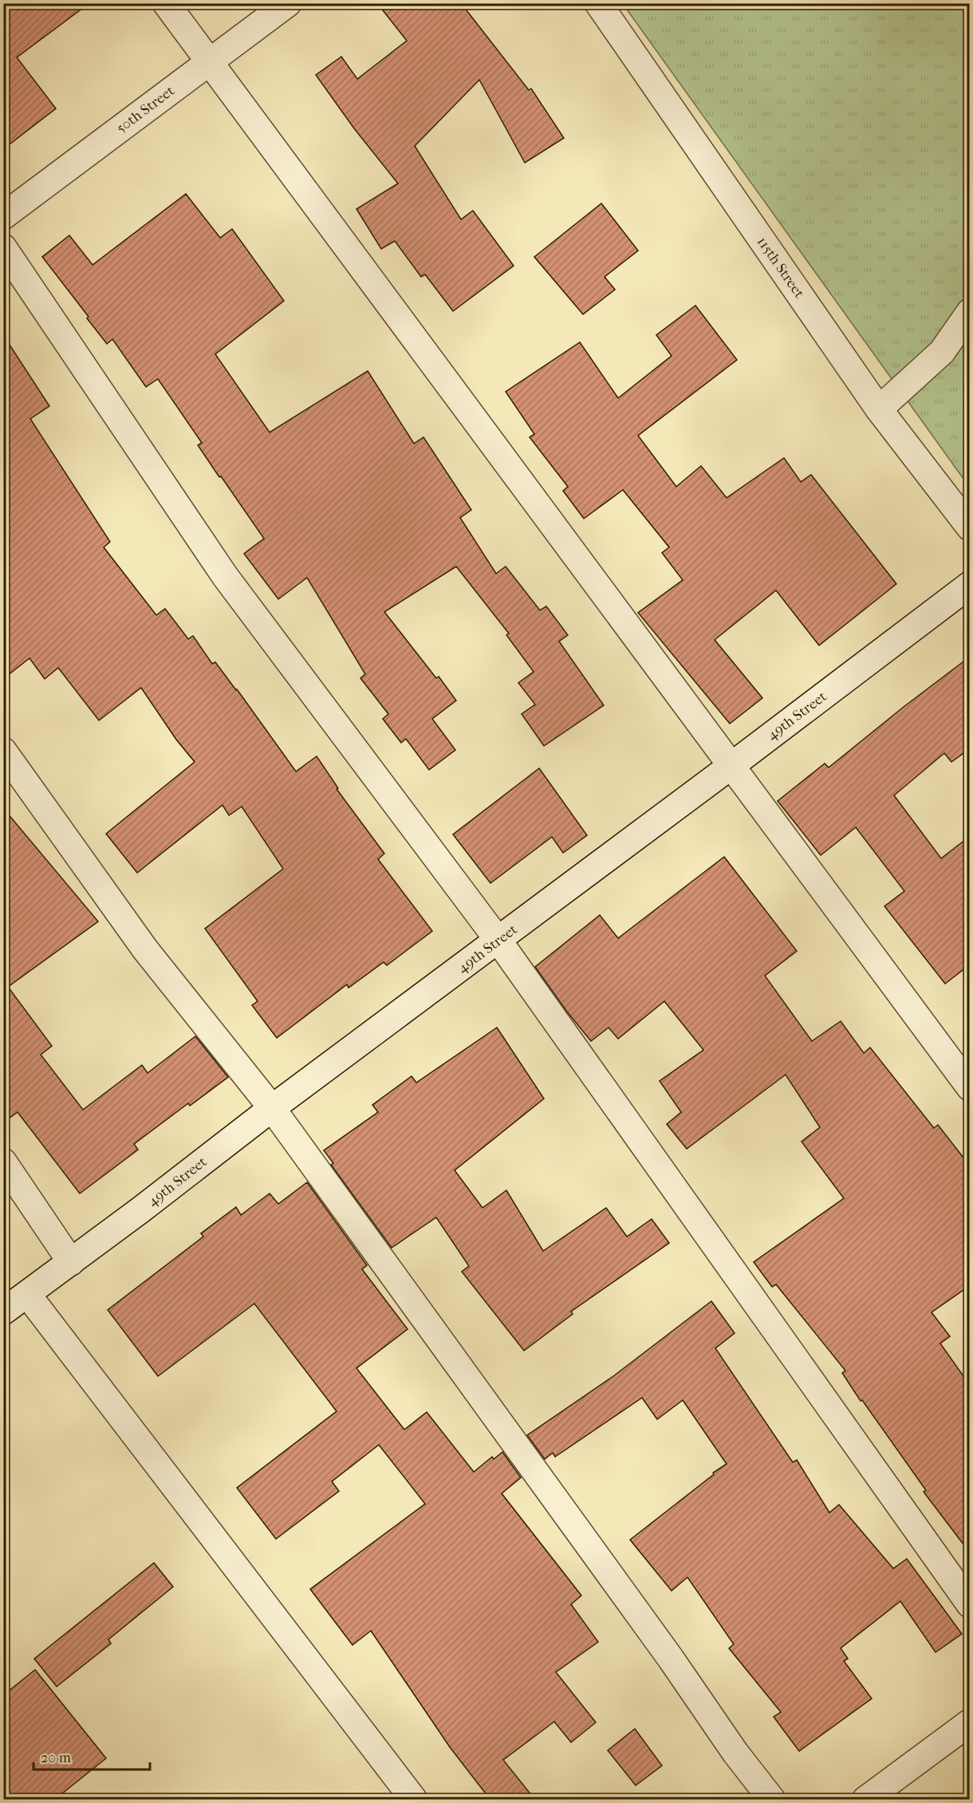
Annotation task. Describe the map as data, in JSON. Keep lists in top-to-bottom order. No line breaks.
{"streets":{"street":["50th Street","115th Street","49th Street"]},"scale_bar":"20 m"}
